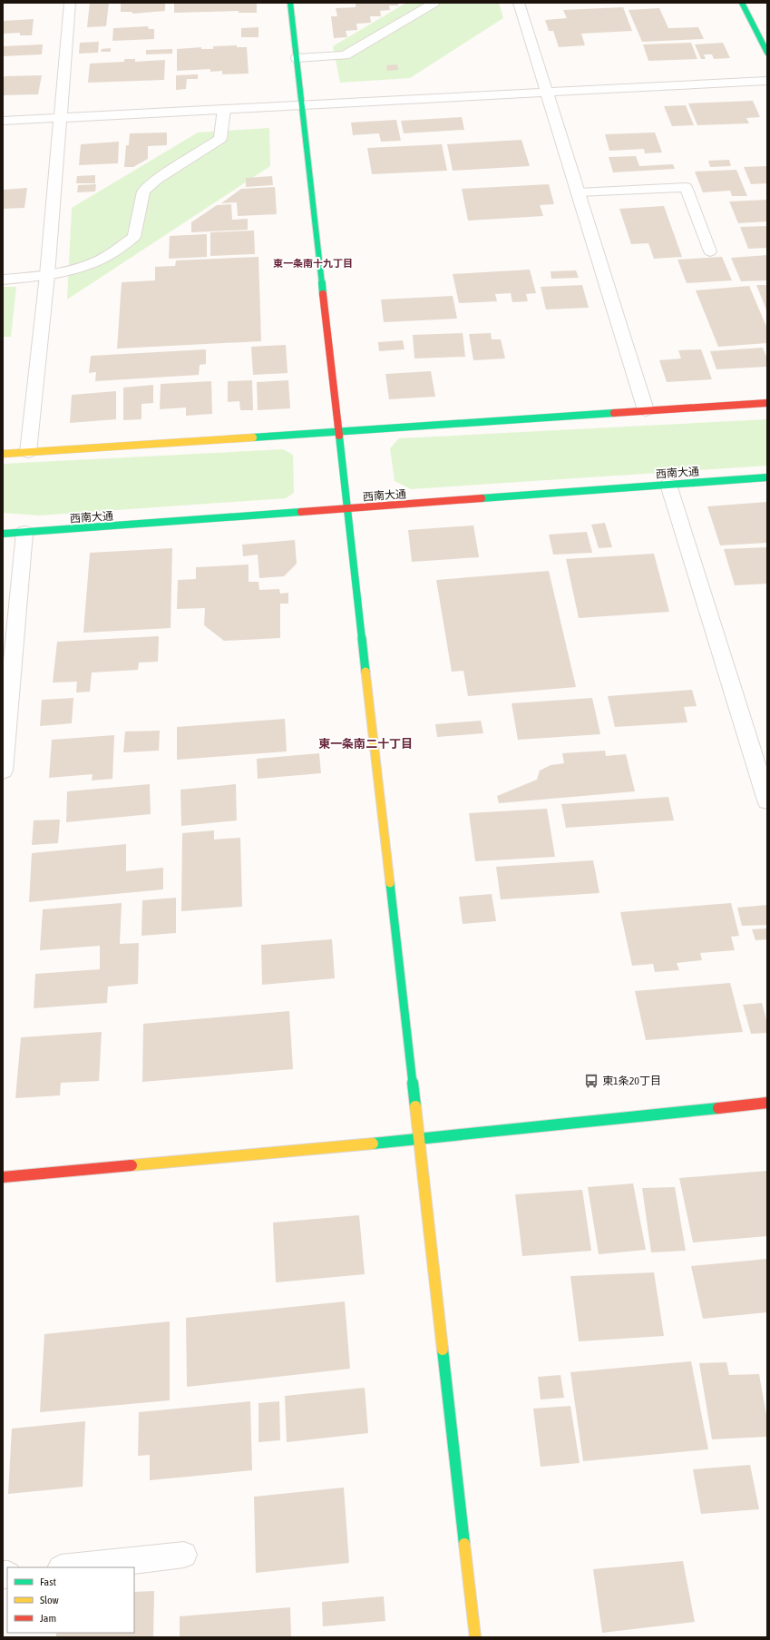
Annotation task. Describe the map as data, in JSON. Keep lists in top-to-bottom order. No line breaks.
{"streets":{"street":["西南大通"]},"districts":["東一条南十九丁目","東一条南二十丁目"],"places":{"bus stop":["東1条20丁目"]},"legend":["Fast","Slow","Jam"]}
